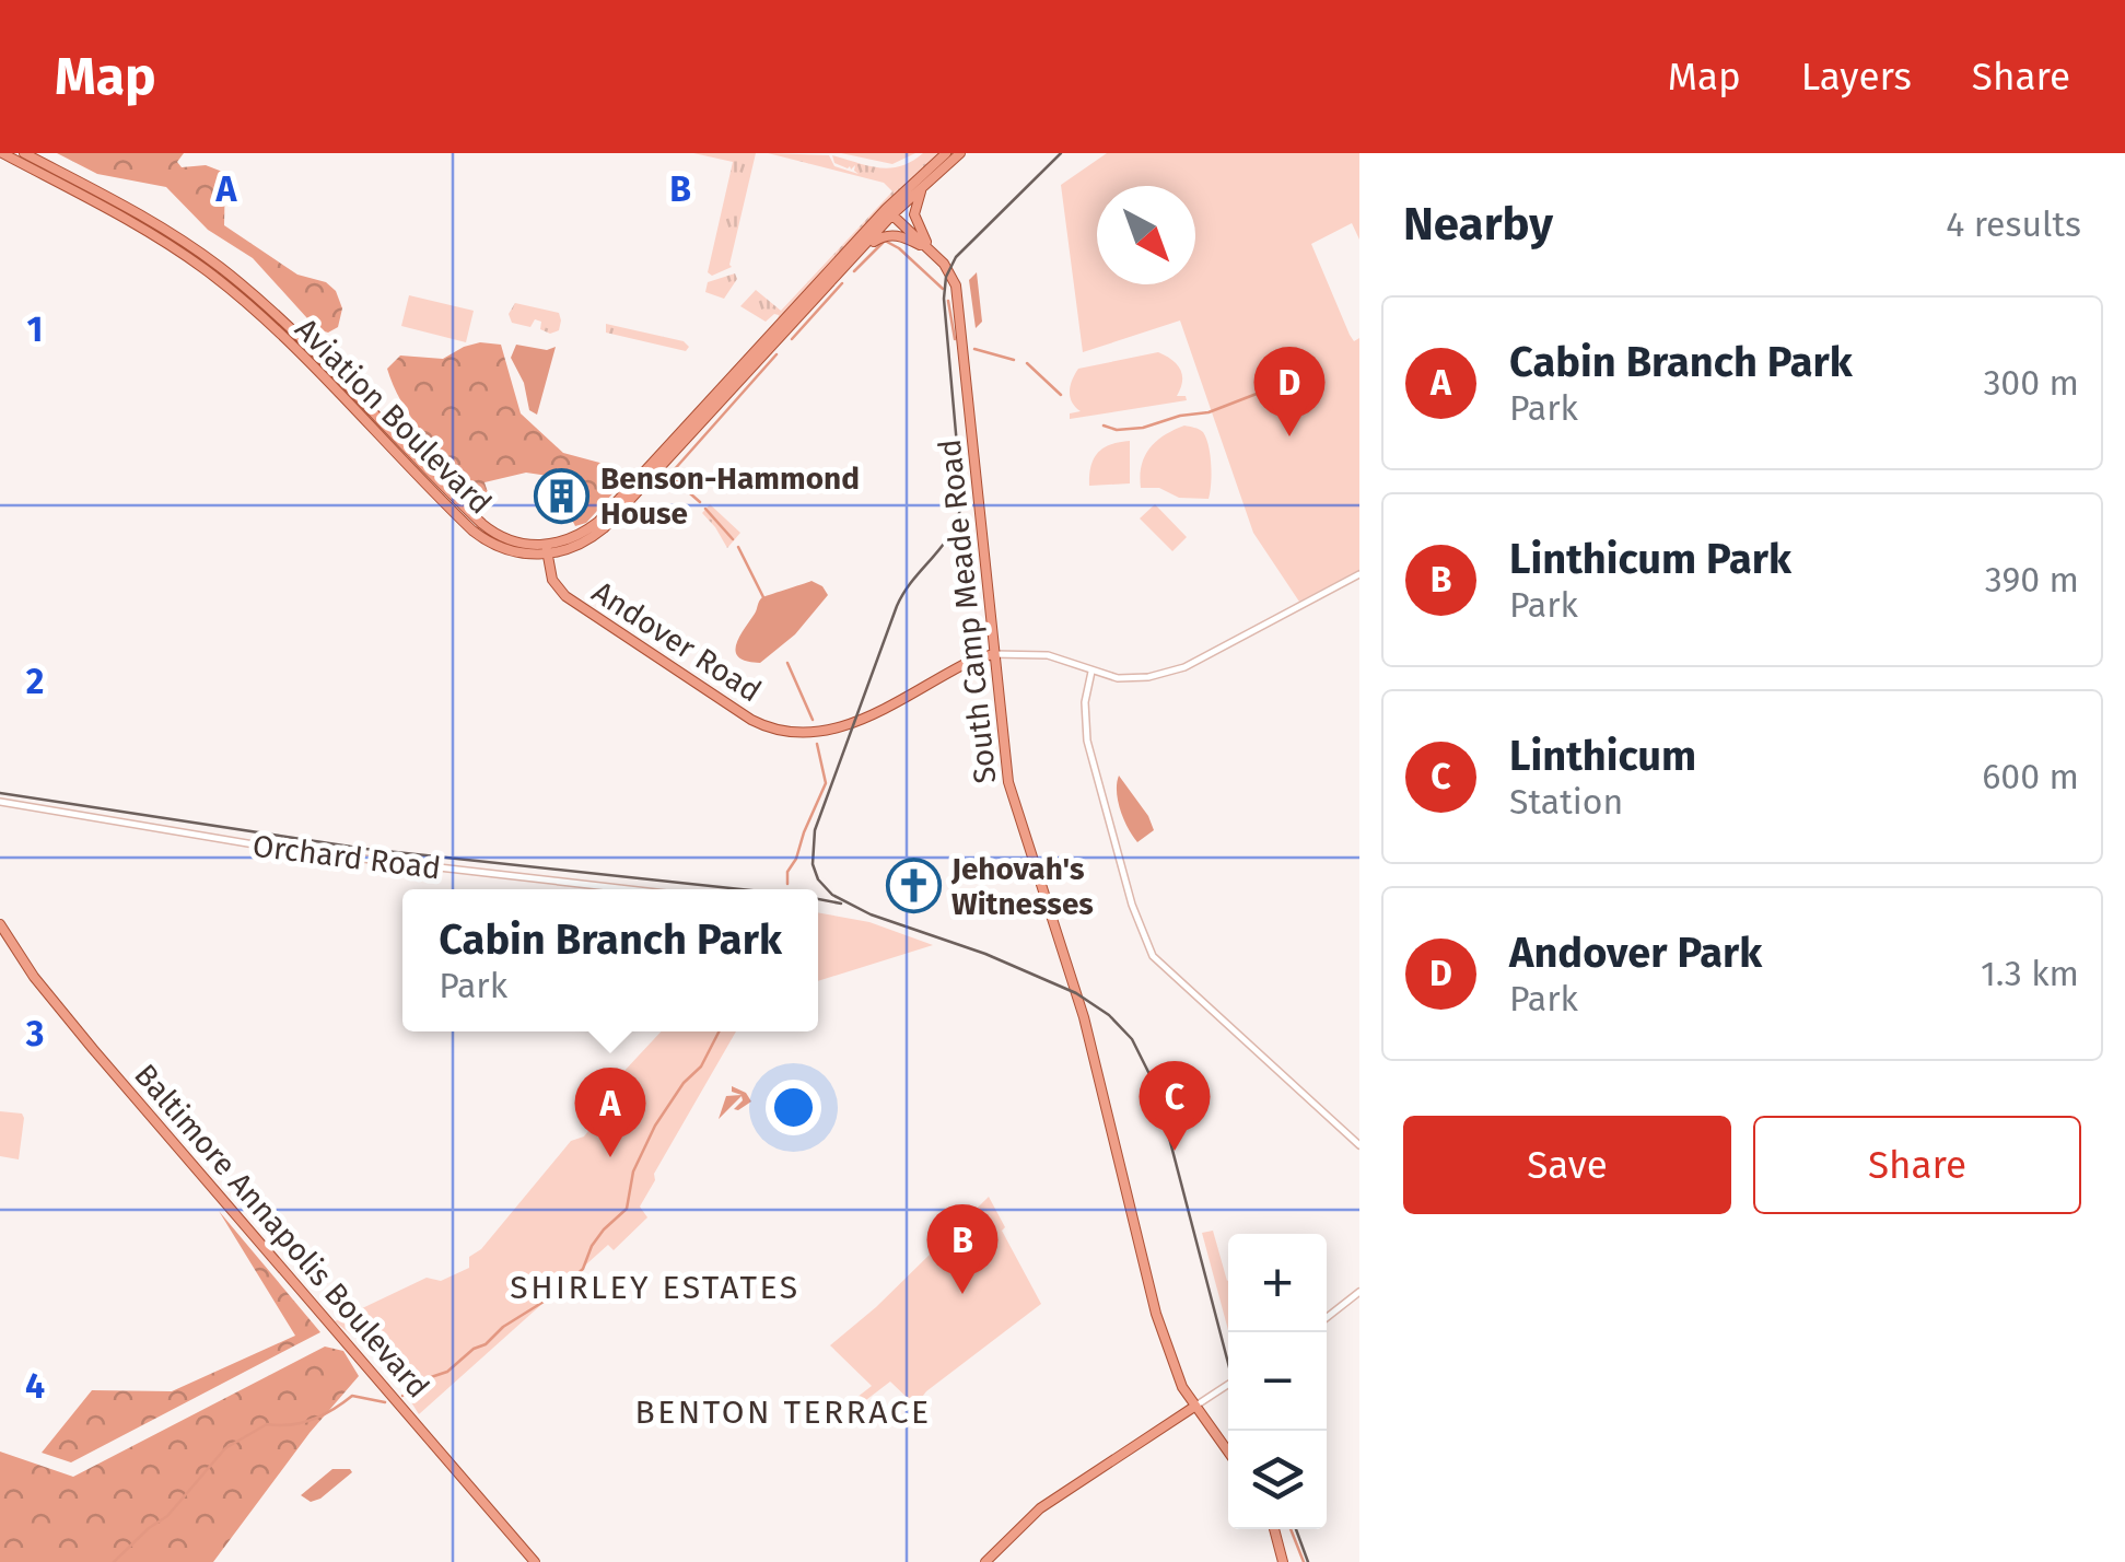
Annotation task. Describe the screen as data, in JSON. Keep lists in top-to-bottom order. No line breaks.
{"streets":{"main road":["Aviation Boulevard","South Camp Meade Road","Andover Road","Baltimore Annapolis Boulevard"],"street":["Orchard Road"]},"crossings":[["Aviation Boulevard","Andover Road"],["South Camp Meade Road","Andover Road"]],"districts":["SHIRLEY ESTATES","BENTON TERRACE"],"places":{"building":["Benson-Hammond House"],"church":["Jehovah's Witnesses"]},"north":"bottom right","page":{"header":"Map","nav":["Map","Layers","Share"],"heading":["Nearby","4 results"],"list":[{"mark":"A","name":"Cabin Branch Park","note":"Park","value":"300 m"},{"mark":"B","name":"Linthicum Park","note":"Park","value":"390 m"},{"mark":"C","name":"Linthicum","note":"Station","value":"600 m"},{"mark":"D","name":"Andover Park","note":"Park","value":"1.3 km"}],"pins":["D","C","A","B"],"popup":["Cabin Branch Park","Park"],"buttons":["Save","Share"],"map_buttons":["+","−"]},"grid":{"columns":["A","B"],"rows":["1","2","3","4"]}}
